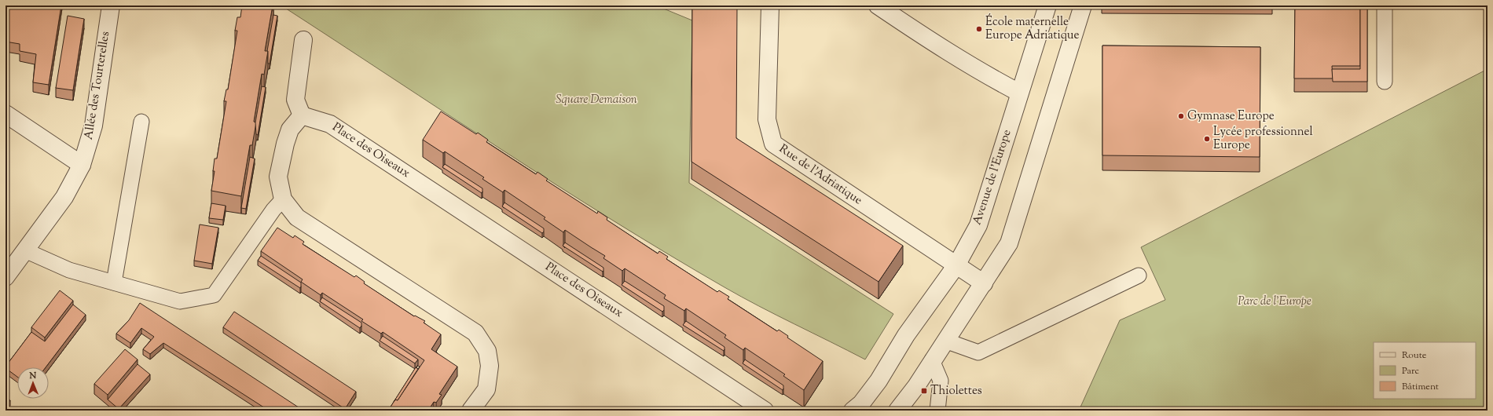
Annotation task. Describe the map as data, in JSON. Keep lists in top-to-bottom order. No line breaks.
{"streets":{"street":["Allée des Tourterelles","Place des Oiseaux","Rue de l'Adriatique","Avenue de l'Europe"]},"crossings":[["Rue de l'Adriatique","Avenue de l'Europe"]],"parks":["Square Demaison","Parc de l'Europe"],"places":{"other":["École maternelle Europe Adriatique","Gymnase Europe","Lycée professionnel Europe"],"transit":["Thiolettes"]},"legend":["Route","Parc","Bâtiment"],"north":"top"}
